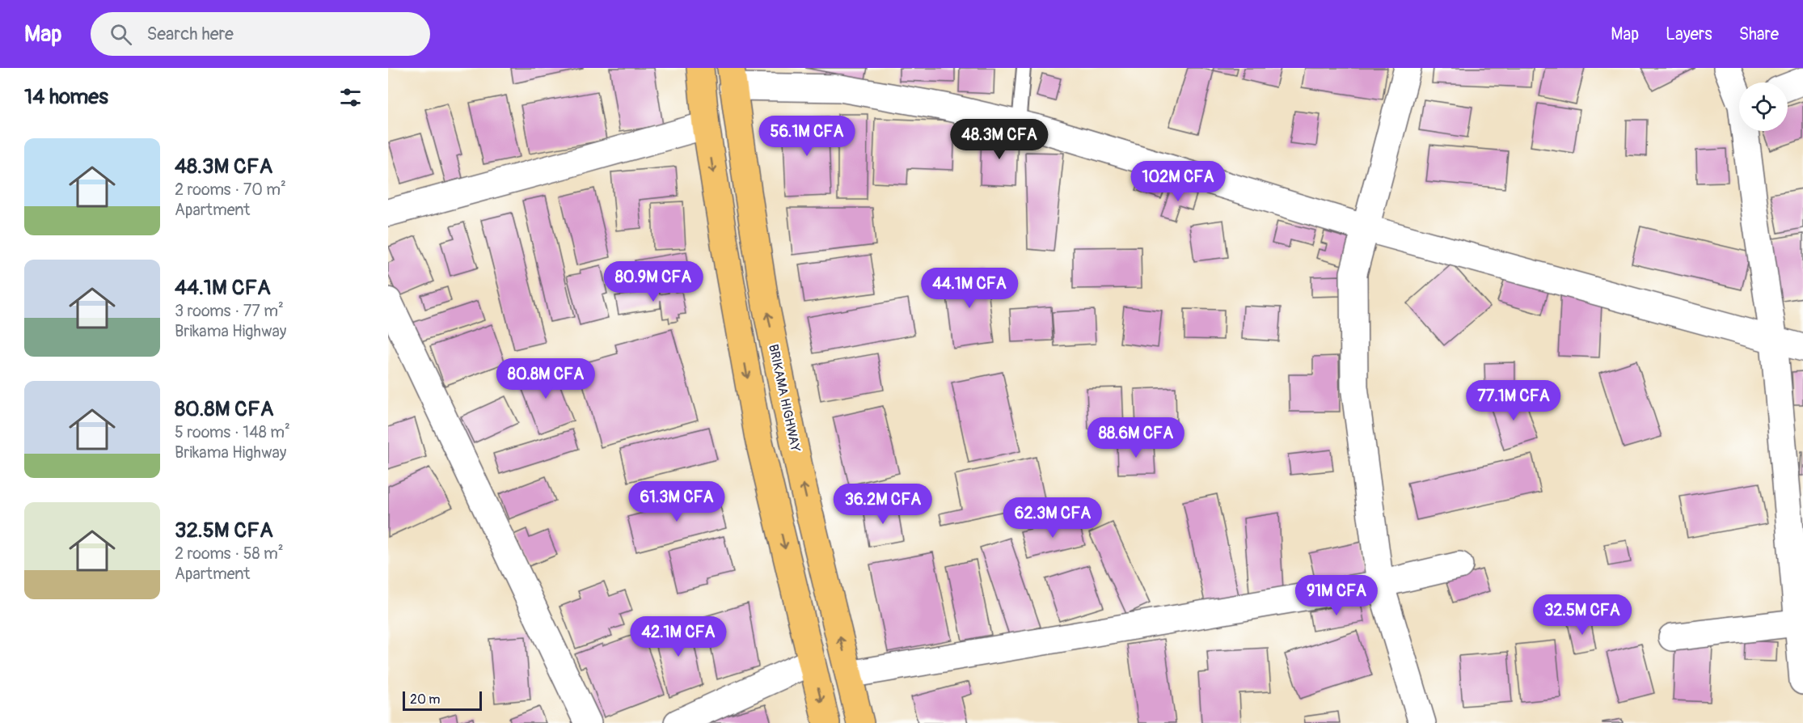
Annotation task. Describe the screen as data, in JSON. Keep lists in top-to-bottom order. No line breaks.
{"streets":{"highway":["BRIKAMA HIGHWAY"]},"scale_bar":"20 m","page":{"header":"Map","search":"Search here","nav":["Map","Layers","Share"],"heading":"14 homes","price":["56.1M CFA","48.3M CFA","102M CFA","80.9M CFA","44.1M CFA","80.8M CFA","77.1M CFA","88.6M CFA","61.3M CFA","36.2M CFA","62.3M CFA","91M CFA","32.5M CFA","42.1M CFA"],"list":[{"name":"48.3M CFA","note":"2 rooms · 70 m² · Apartment"},{"name":"44.1M CFA","note":"3 rooms · 77 m² · Brikama Highway"},{"name":"80.8M CFA","note":"5 rooms · 148 m² · Brikama Highway"},{"name":"32.5M CFA","note":"2 rooms · 58 m² · Apartment"}],"scale":"20 m"}}
